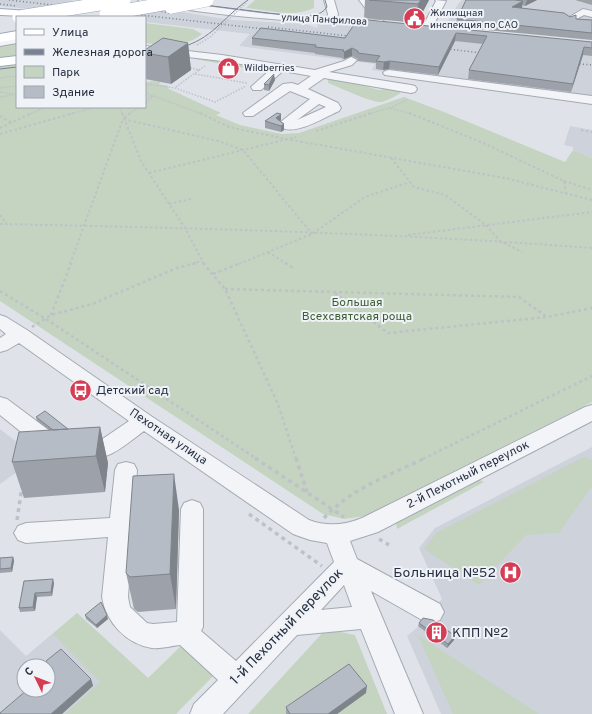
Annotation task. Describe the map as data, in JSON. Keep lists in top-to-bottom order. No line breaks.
{"streets":{"street":["улица Панфилова","Пехотная улица","2-й Пехотный переулок","1-й Пехотный переулок"]},"crossings":[["Пехотная улица","2-й Пехотный переулок"],["Пехотная улица","1-й Пехотный переулок"],["2-й Пехотный переулок","1-й Пехотный переулок"]],"parks":["Большая Всехсвятская роща"],"places":{"public building":["Жилищная инспекция по САО"],"shop":["Wildberries"],"bus stop":["Детский сад"],"hospital":["Больница №52"],"building":["КПП №2"]},"legend":["Улица","Железная дорога","Парк","Здание"],"north":"top left"}
